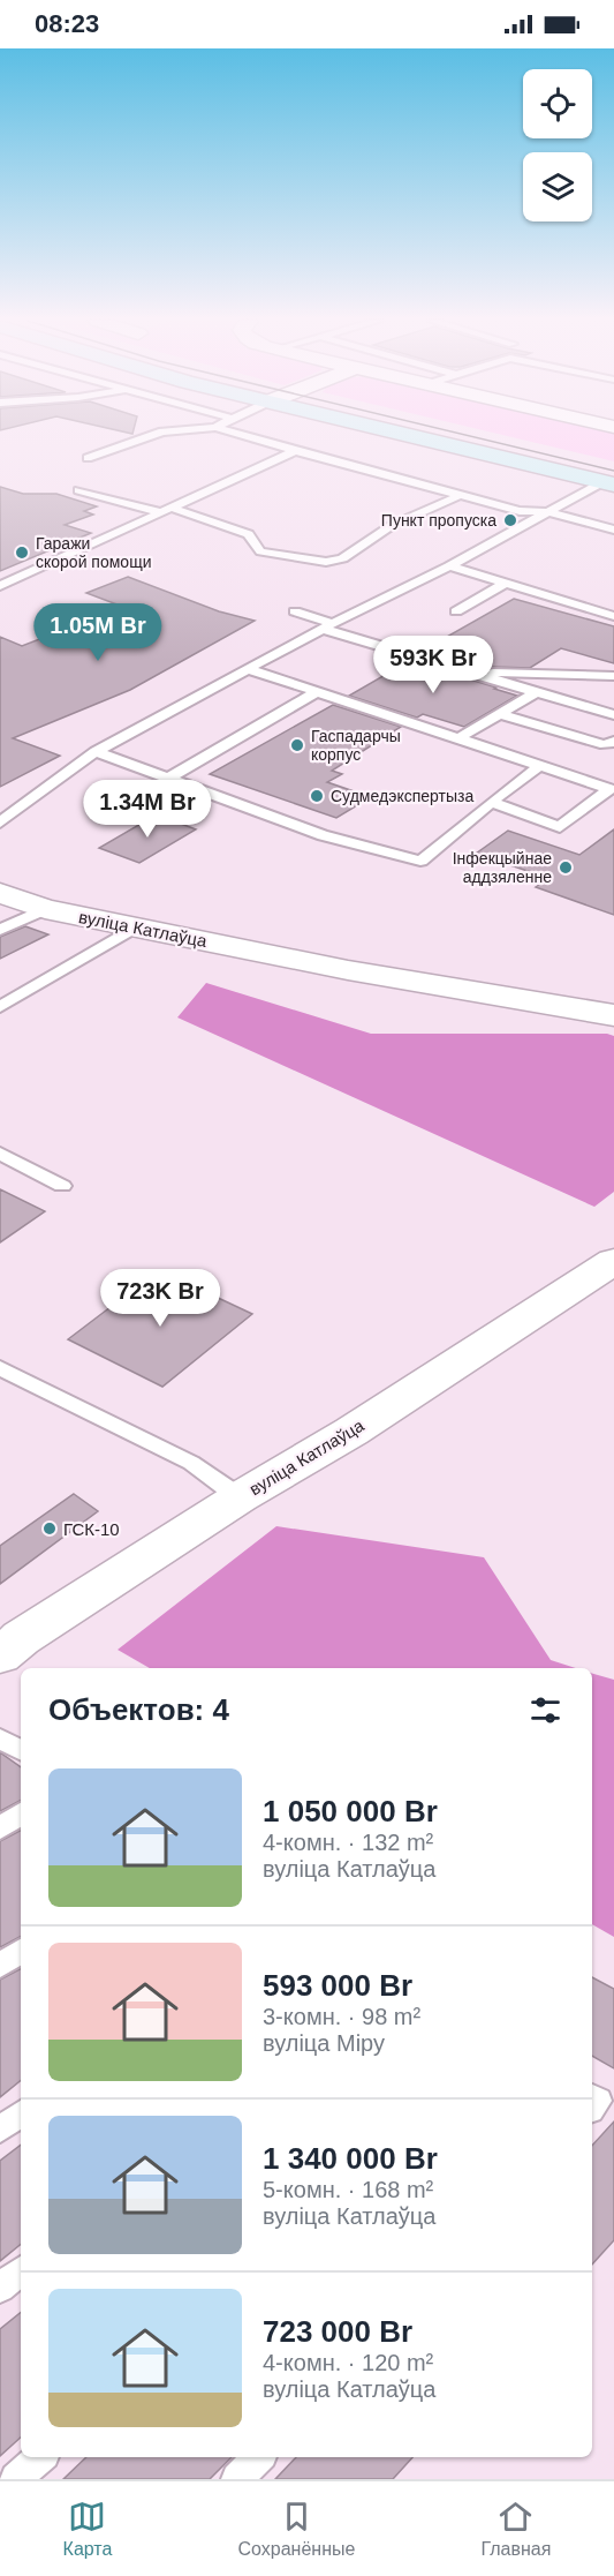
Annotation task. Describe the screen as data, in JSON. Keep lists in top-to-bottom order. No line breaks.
{"streets":{"street":["вуліца Катлаўца"]},"places":["Пункт пропуска","Гаражи скорой помощи","Гаспадарчы корпус","Судмедэкспертыза","Інфекцыйнае аддзяленне","ГСК-10"],"page":{"status":"08:23","price":["1.05M Br","593K Br","1.34M Br","723K Br"],"heading":"Объектов: 4","list":[{"name":"1 050 000 Br","note":"4-комн. · 132 m² · вуліца Катлаўца"},{"name":"593 000 Br","note":"3-комн. · 98 m² · вуліца Міру"},{"name":"1 340 000 Br","note":"5-комн. · 168 m² · вуліца Катлаўца"},{"name":"723 000 Br","note":"4-комн. · 120 m² · вуліца Катлаўца"}],"tabs":["Карта","Сохранённые","Главная"]}}
